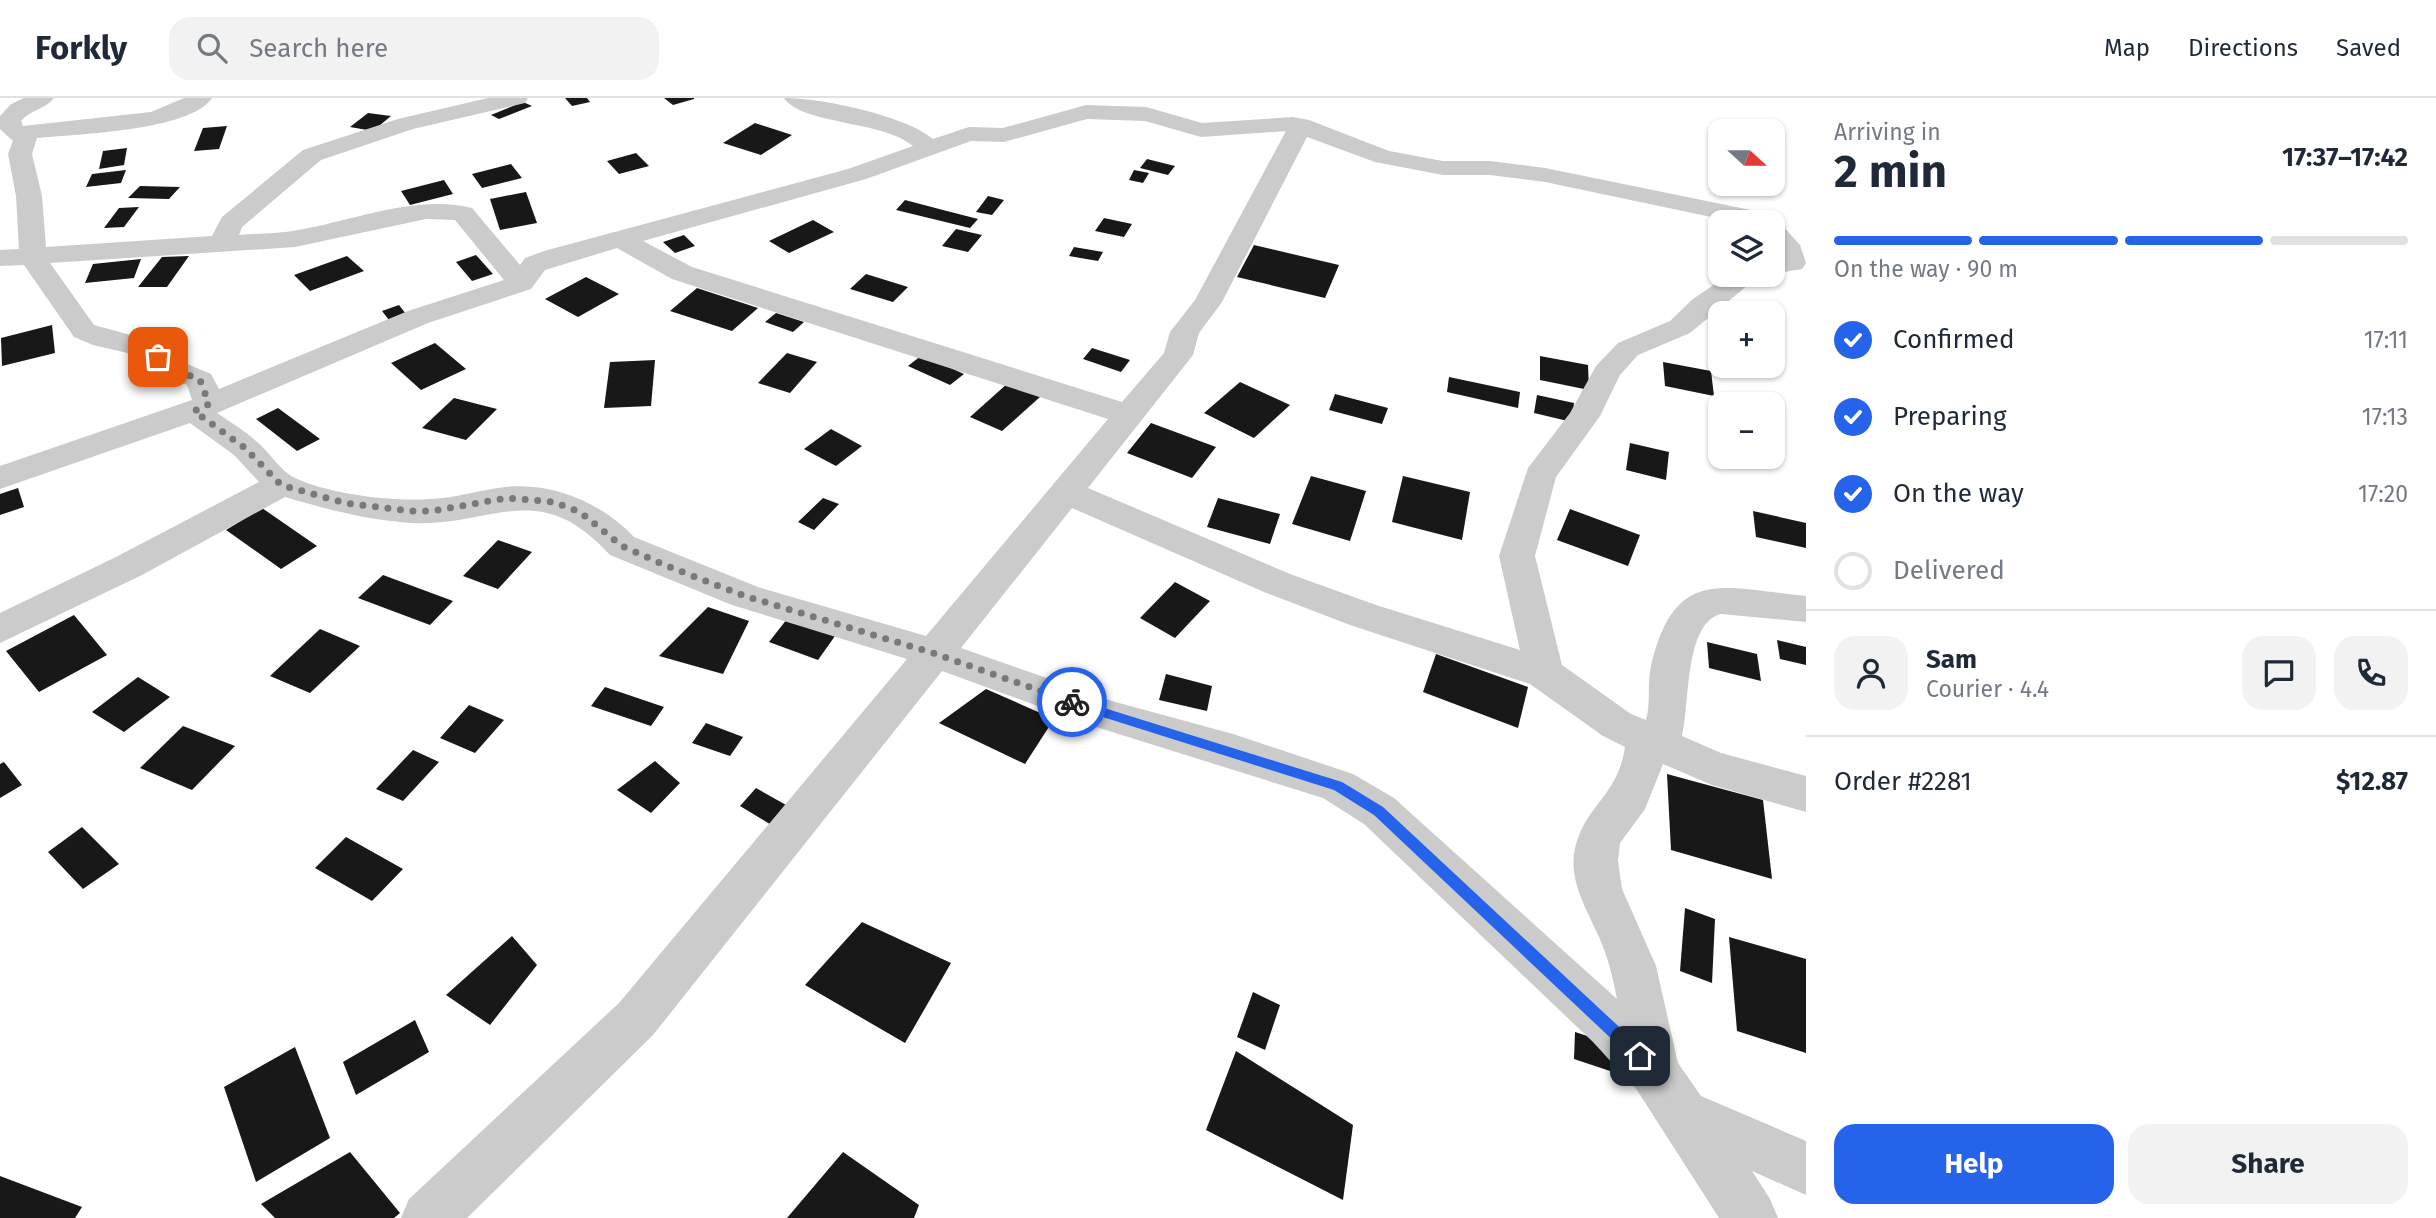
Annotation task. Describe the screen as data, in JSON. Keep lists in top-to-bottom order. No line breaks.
{"north":"right","page":{"header":"Forkly","search":"Search here","nav":["Map","Directions","Saved"],"heading":["2 min","Arriving in","17:37–17:42"],"panel":["Sam","Courier · 4.4","Order #2281","$12.87"],"map_buttons":["+","−"],"bar":"On the way · 90 m","list":[["Confirmed","17:11"],["Preparing","17:13"],["On the way","17:20"],"Delivered"],"buttons":["Help","Share"]}}
